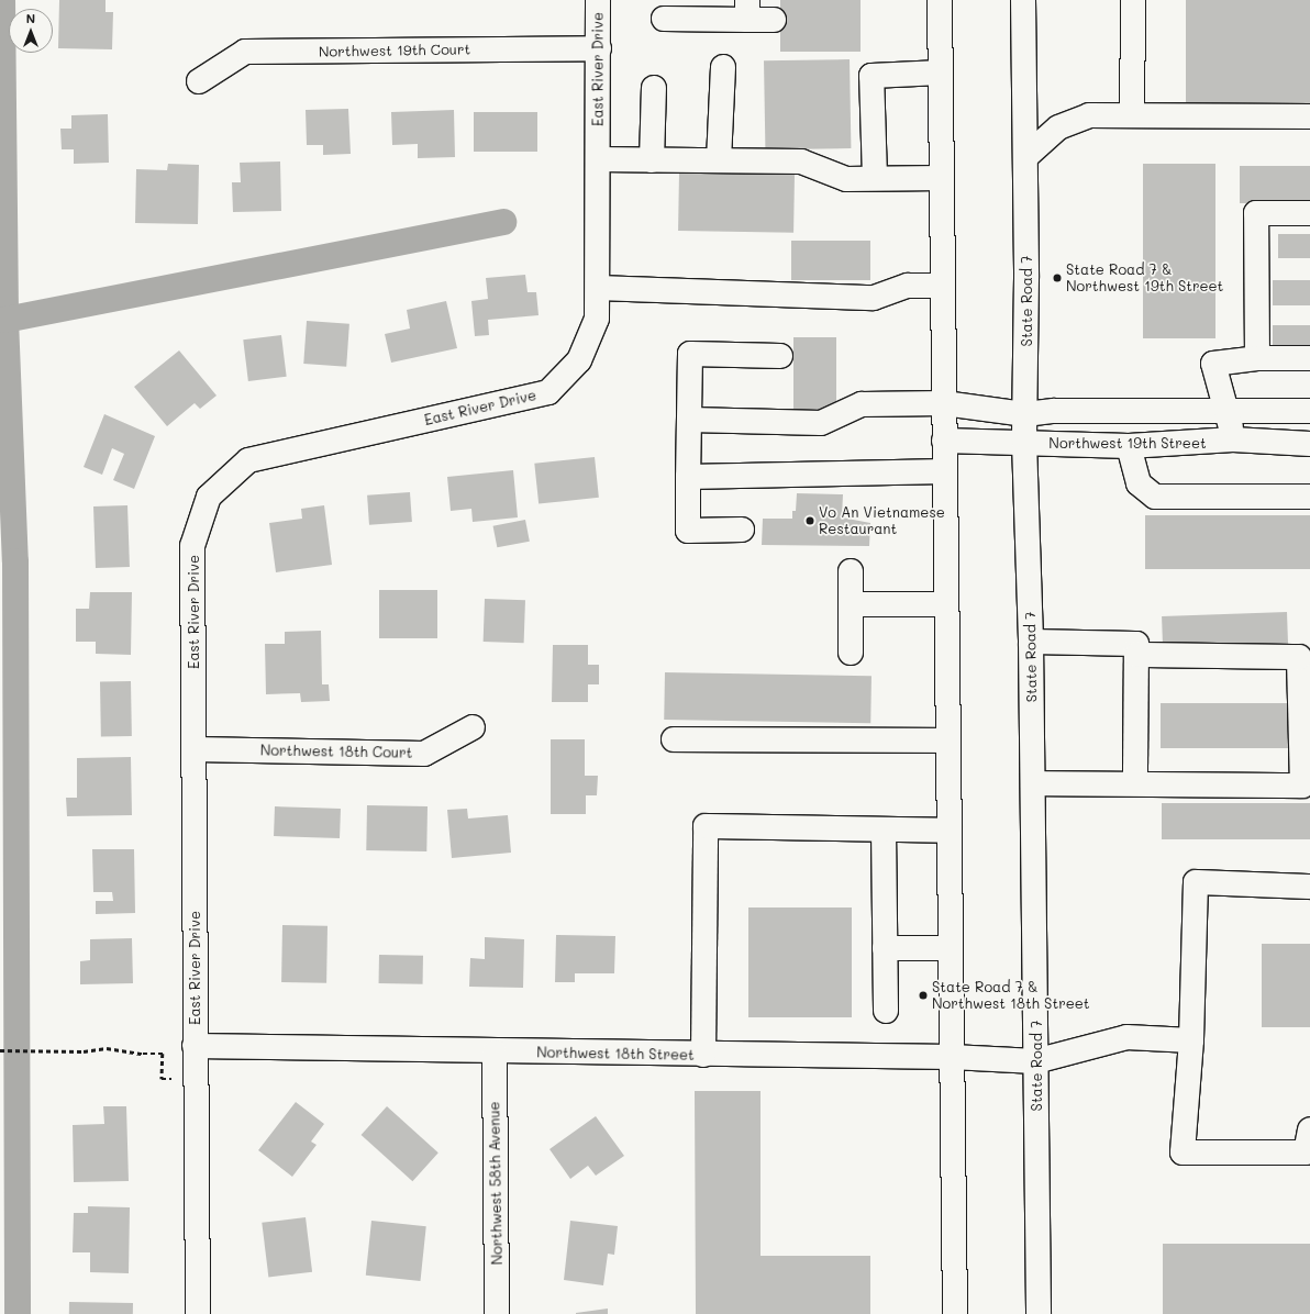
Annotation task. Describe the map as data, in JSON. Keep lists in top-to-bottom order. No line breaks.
{"streets":{"street":["Northwest 19th Court","East River Drive","State Road 7","Northwest 19th Street","Northwest 18th Court","Northwest 18th Street","Northwest 58th Avenue"]},"crossings":[["Northwest 19th Court","East River Drive"],["East River Drive","Northwest 18th Court"],["East River Drive","Northwest 18th Street"],["State Road 7","Northwest 19th Street"],["State Road 7","Northwest 18th Street"],["Northwest 18th Street","Northwest 58th Avenue"]],"places":["State Road 7 & Northwest 19th Street","Vo An Vietnamese Restaurant","State Road 7 & Northwest 18th Street"],"north":"top"}
